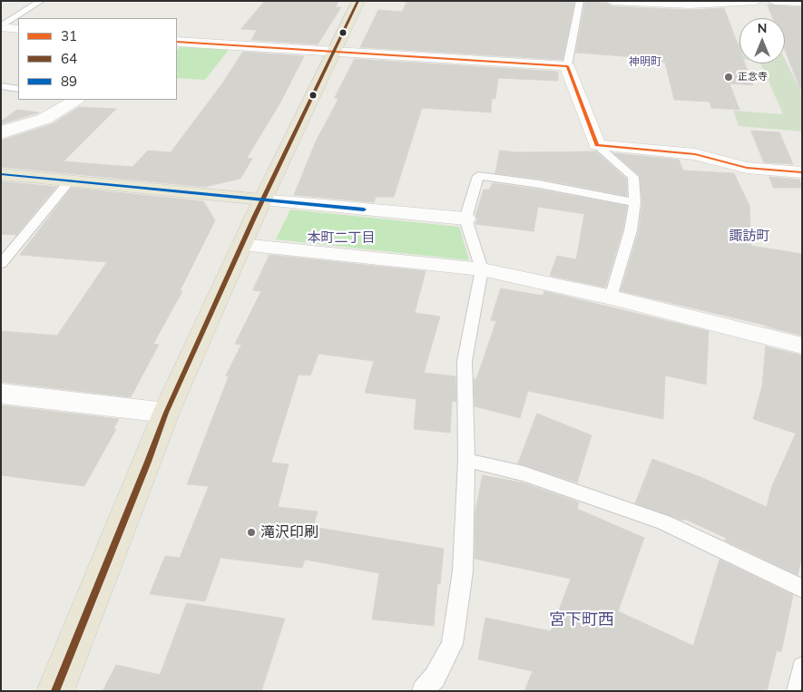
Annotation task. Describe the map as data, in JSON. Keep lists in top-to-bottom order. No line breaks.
{"districts":["神明町","諏訪町","本町二丁目","宮下町西"],"places":["正念寺","滝沢印刷"],"lines":["transit line 64","transit line 31","transit line 89"],"legend":["31","64","89"],"north":"top"}
